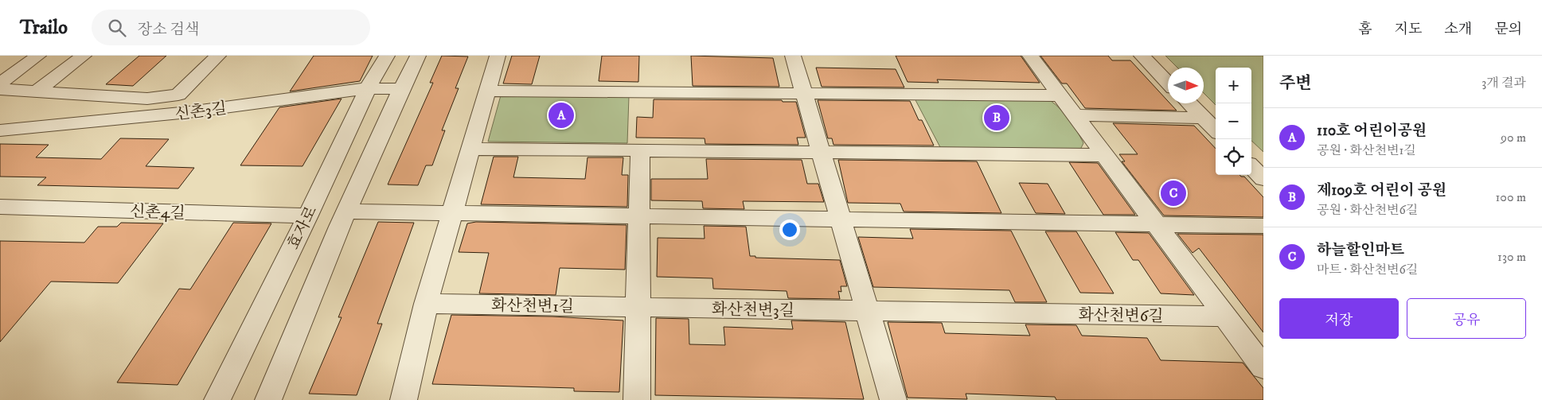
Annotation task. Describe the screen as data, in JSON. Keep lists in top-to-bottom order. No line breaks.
{"streets":{"street":["신촌3길","신촌4길","효자로","화산천변1길","화산천변3길","화산천변6길"]},"crossings":[["신촌3길","효자로"],["신촌4길","효자로"],["화산천변1길","화산천변3길"],["화산천변3길","화산천변6길"]],"north":"right","page":{"header":"Trailo","search":"장소 검색","nav":["홈","지도","소개","문의"],"heading":["주변","3개 결과"],"map_buttons":["+","−"],"pins":["A","B","C"],"list":[{"mark":"A","name":"110호 어린이공원","note":"공원 · 화산천변1길","value":"90 m"},{"mark":"B","name":"제109호 어린이 공원","note":"공원 · 화산천변6길","value":"100 m"},{"mark":"C","name":"하늘할인마트","note":"마트 · 화산천변6길","value":"130 m"}],"buttons":["저장","공유"]}}
